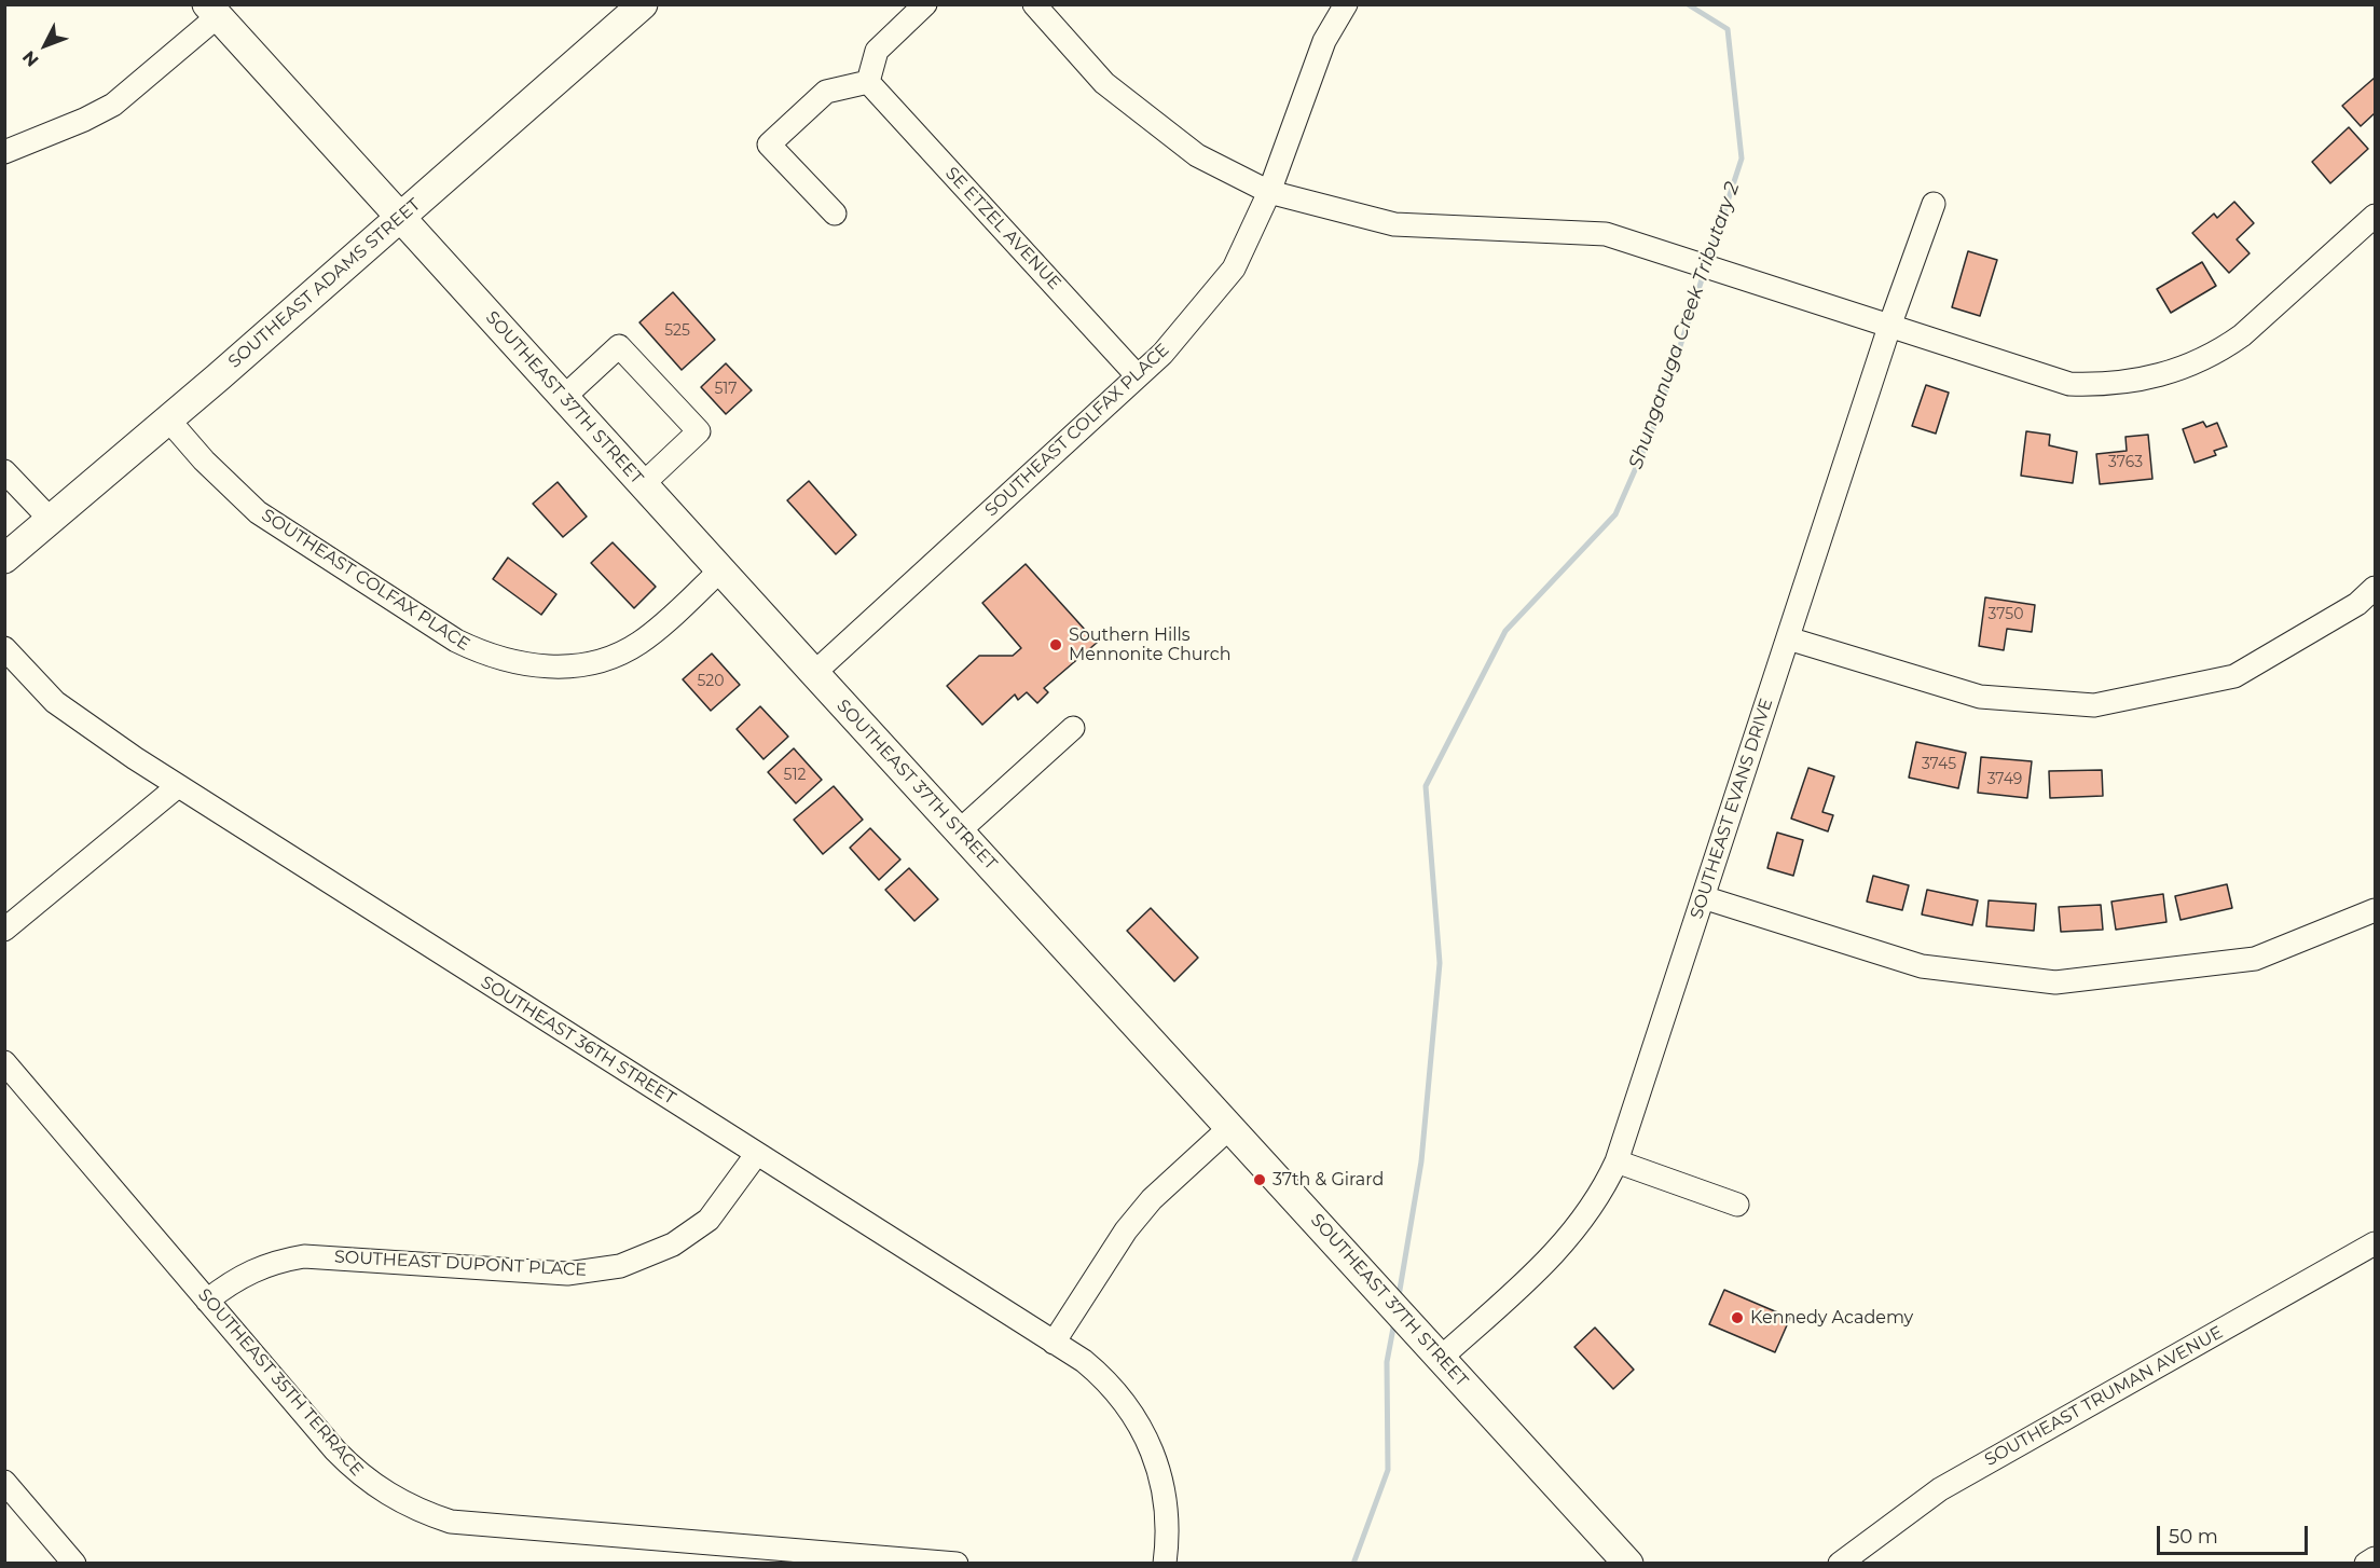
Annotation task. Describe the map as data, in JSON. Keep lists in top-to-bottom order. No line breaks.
{"streets":{"main road":["SOUTHEAST ADAMS STREET","SOUTHEAST 37TH STREET"],"street":["SE ETZEL AVENUE","SOUTHEAST COLFAX PLACE","SOUTHEAST EVANS DRIVE","SOUTHEAST 36TH STREET","SOUTHEAST DUPONT PLACE","SOUTHEAST 35TH TERRACE","SOUTHEAST TRUMAN AVENUE"]},"crossings":[["SE ETZEL AVENUE","SOUTHEAST COLFAX PLACE"],["SOUTHEAST ADAMS STREET","SOUTHEAST 37TH STREET"],["SOUTHEAST ADAMS STREET","SOUTHEAST COLFAX PLACE"],["SOUTHEAST 37TH STREET","SOUTHEAST COLFAX PLACE"],["SOUTHEAST 37TH STREET","SOUTHEAST EVANS DRIVE"],["SOUTHEAST 36TH STREET","SOUTHEAST DUPONT PLACE"],["SOUTHEAST DUPONT PLACE","SOUTHEAST 35TH TERRACE"]],"water":["Shunganuga Creek Tributary 2"],"places":["Southern Hills Mennonite Church","37th & Girard","Kennedy Academy"],"house_numbers":["525","517","3763","3750","520","3745","512","3749"],"scale_bar":"50 m","north":"bottom left"}
